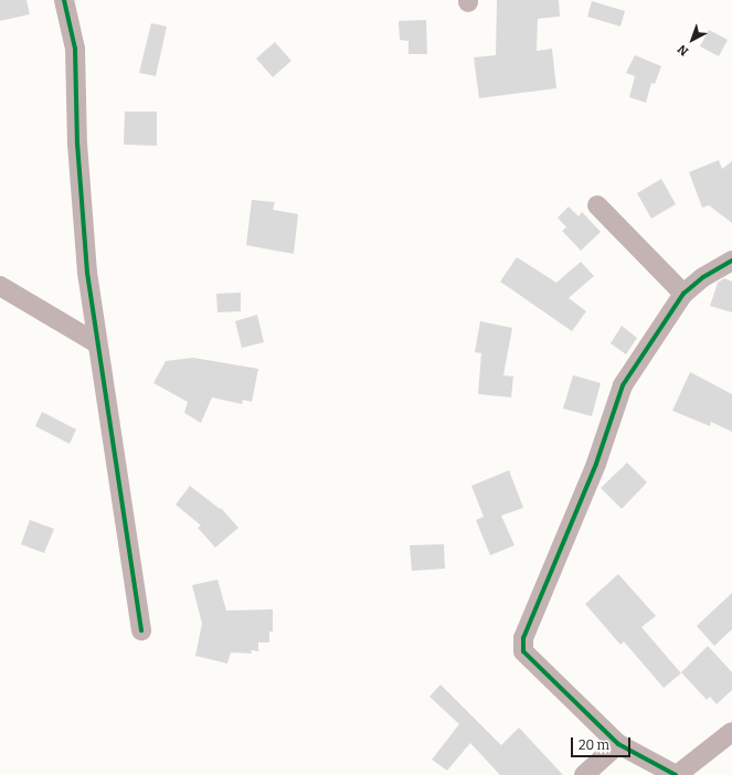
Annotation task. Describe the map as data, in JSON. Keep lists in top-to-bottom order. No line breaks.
{"scale_bar":"20 m","north":"bottom left"}
